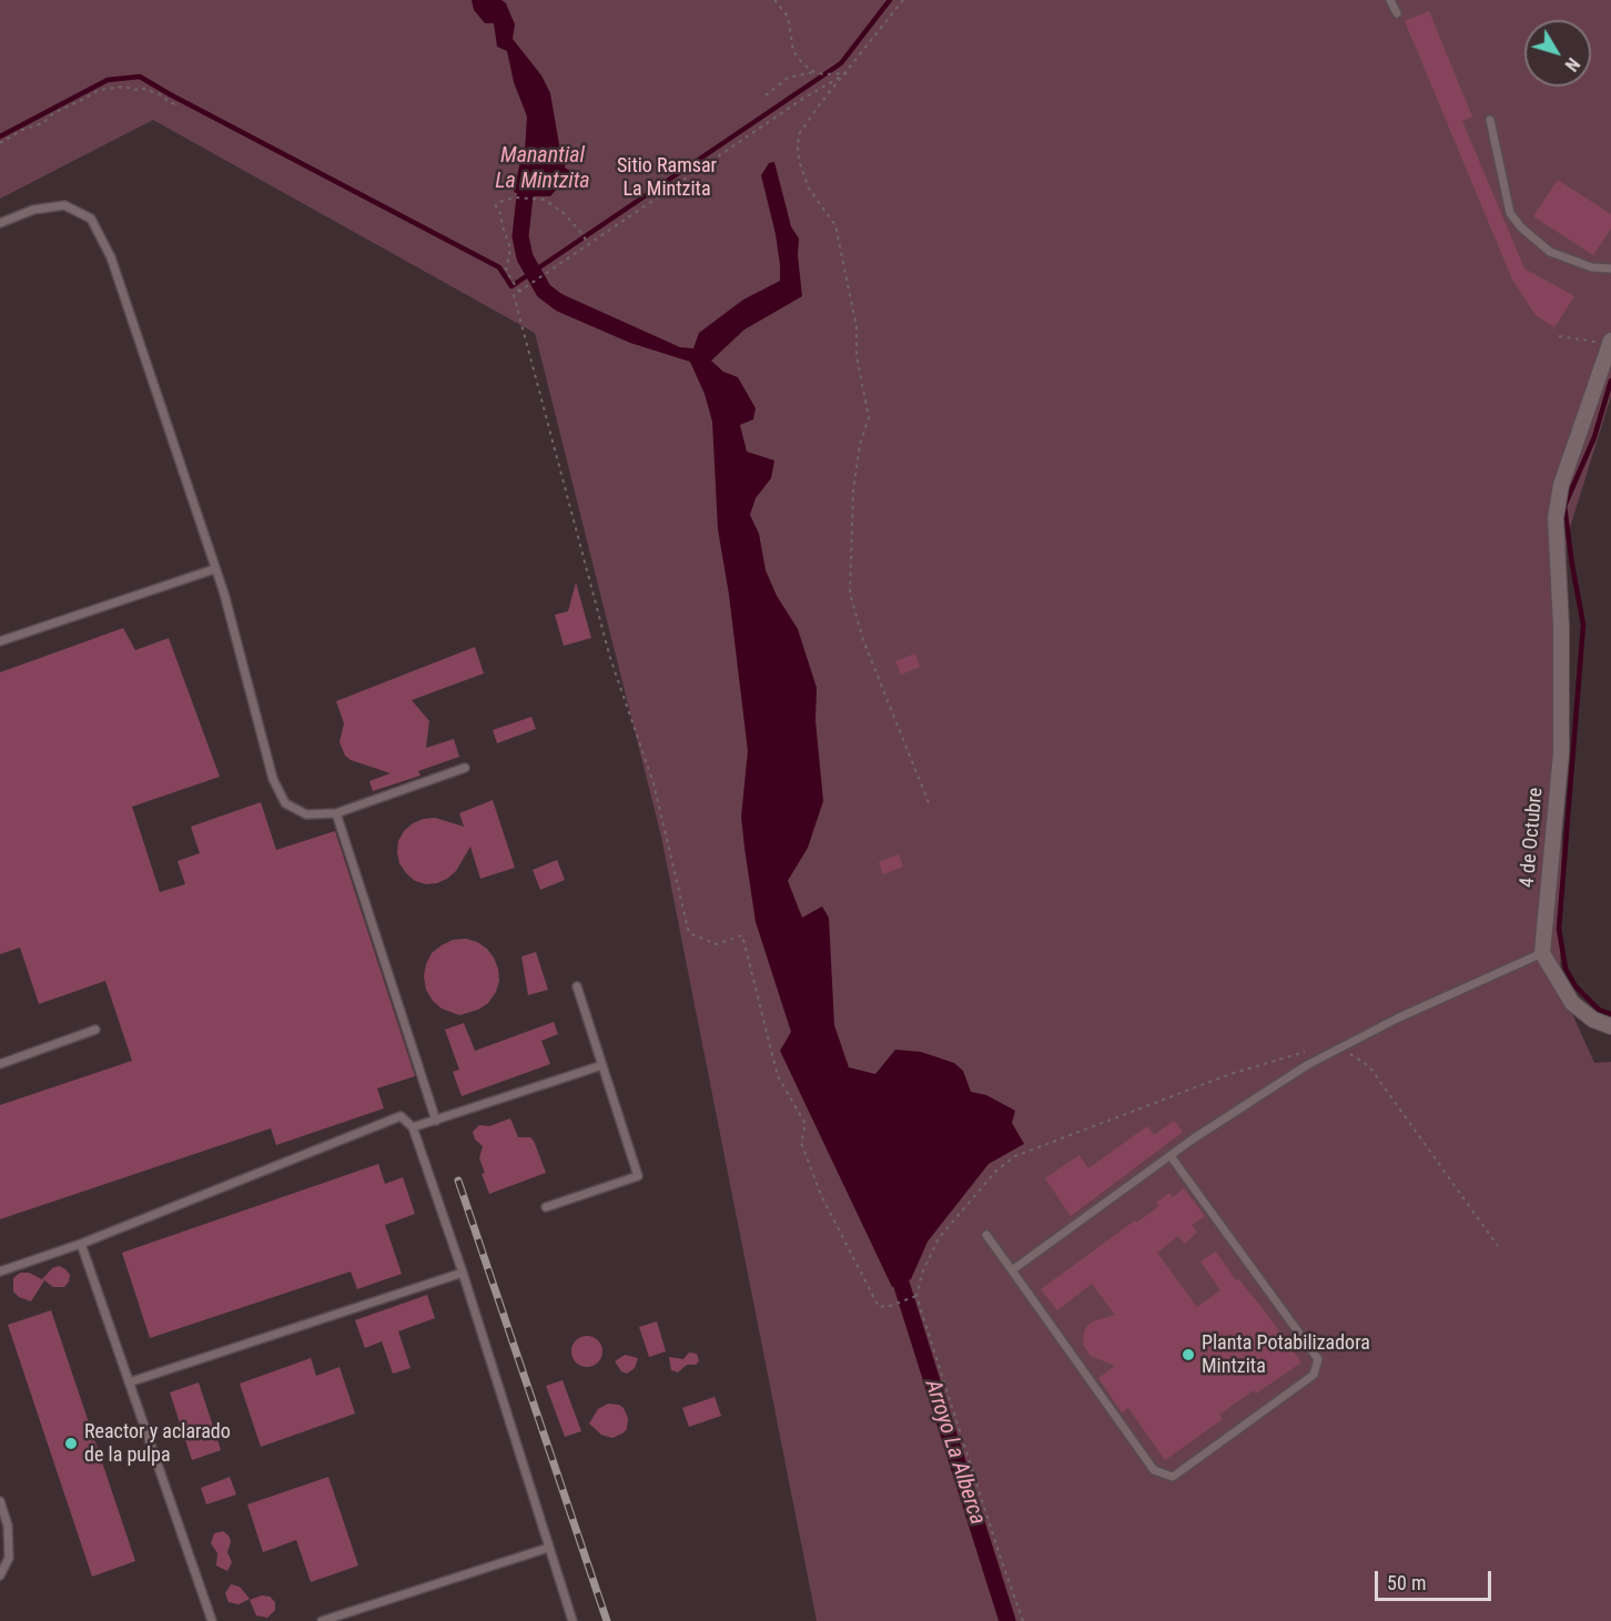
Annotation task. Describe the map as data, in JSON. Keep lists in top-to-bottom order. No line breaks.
{"streets":{"street":["4 de Octubre"]},"water":["Manantial La Mintzita","Arroyo La Alberca"],"parks":["Sitio Ramsar La Mintzita"],"places":["Planta Potabilizadora Mintzita","Reactor y aclarado de la pulpa"],"scale_bar":"50 m","north":"bottom right"}
